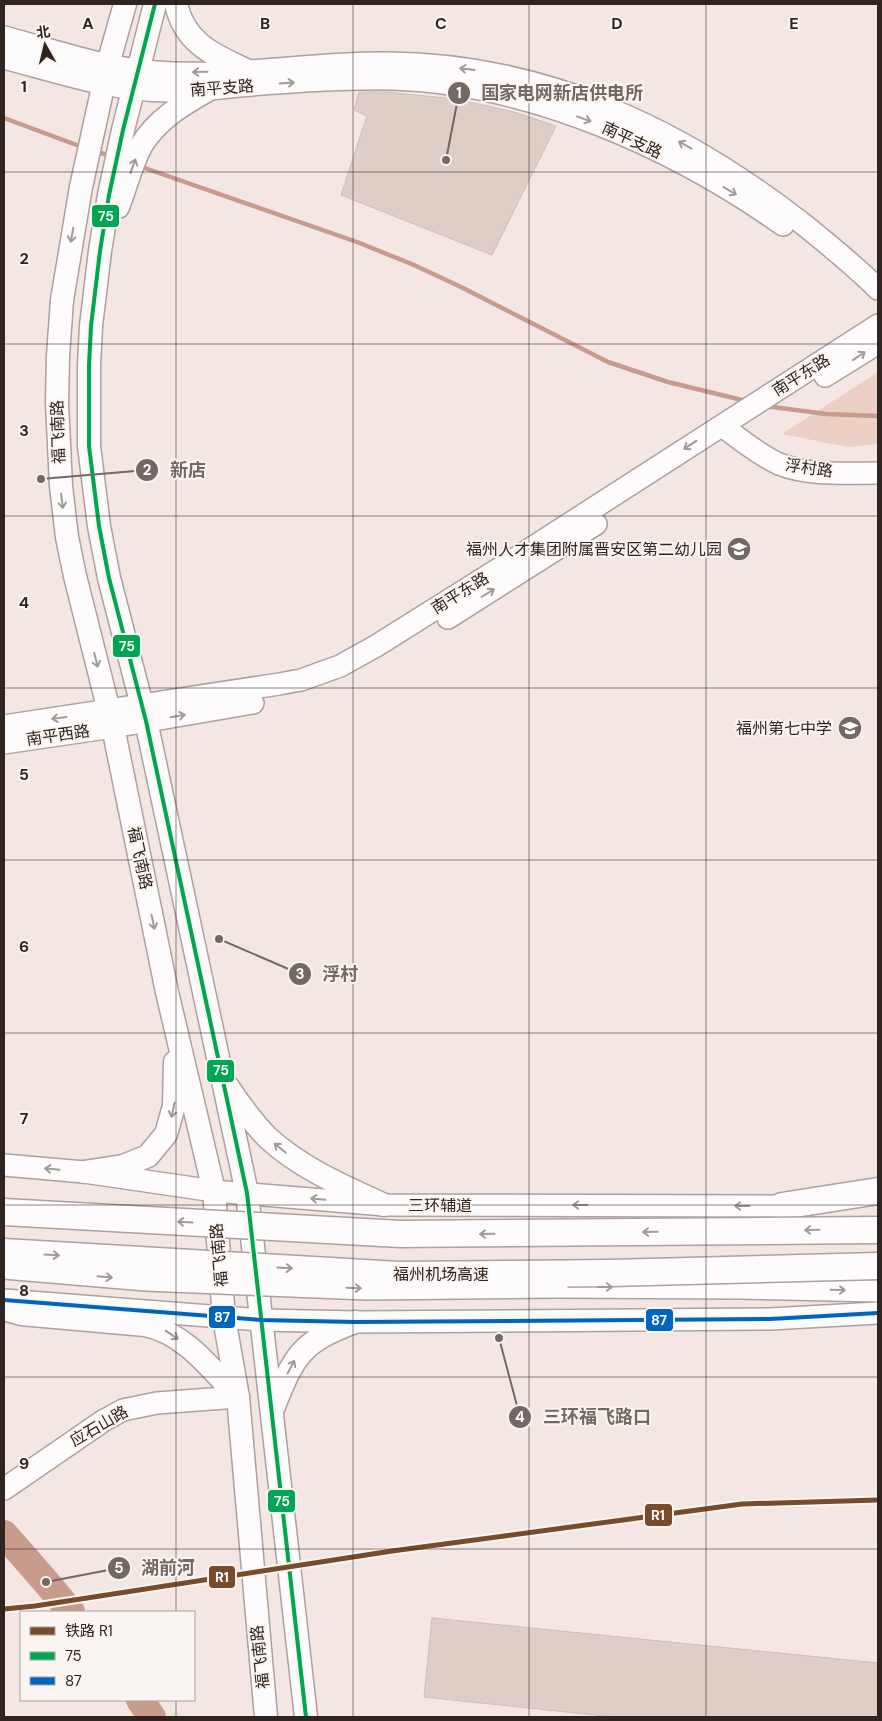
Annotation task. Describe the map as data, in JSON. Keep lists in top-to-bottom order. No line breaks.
{"streets":{"highway":["福州机场高速"],"main road":["南平支路","南平东路","福飞南路","浮村路","南平西路","三环辅道","应石山路"]},"crossings":[["南平支路","福飞南路"],["南平东路","福飞南路"],["南平东路","浮村路"],["南平东路","南平西路"],["福飞南路","南平西路"],["福飞南路","三环辅道"],["福飞南路","应石山路"]],"places":{"other":["国家电网新店供电所","新店","浮村","三环福飞路口","湖前河"],"school or university":["福州人才集团附属晋安区第二幼儿园","福州第七中学"]},"lines":["transit line 75","transit line 87","rail line R1"],"legend":["铁路 R1","75","87"],"north":"top","grid":{"columns":["A","B","C","D","E"],"rows":["1","2","3","4","5","6","7","8","9"]}}
